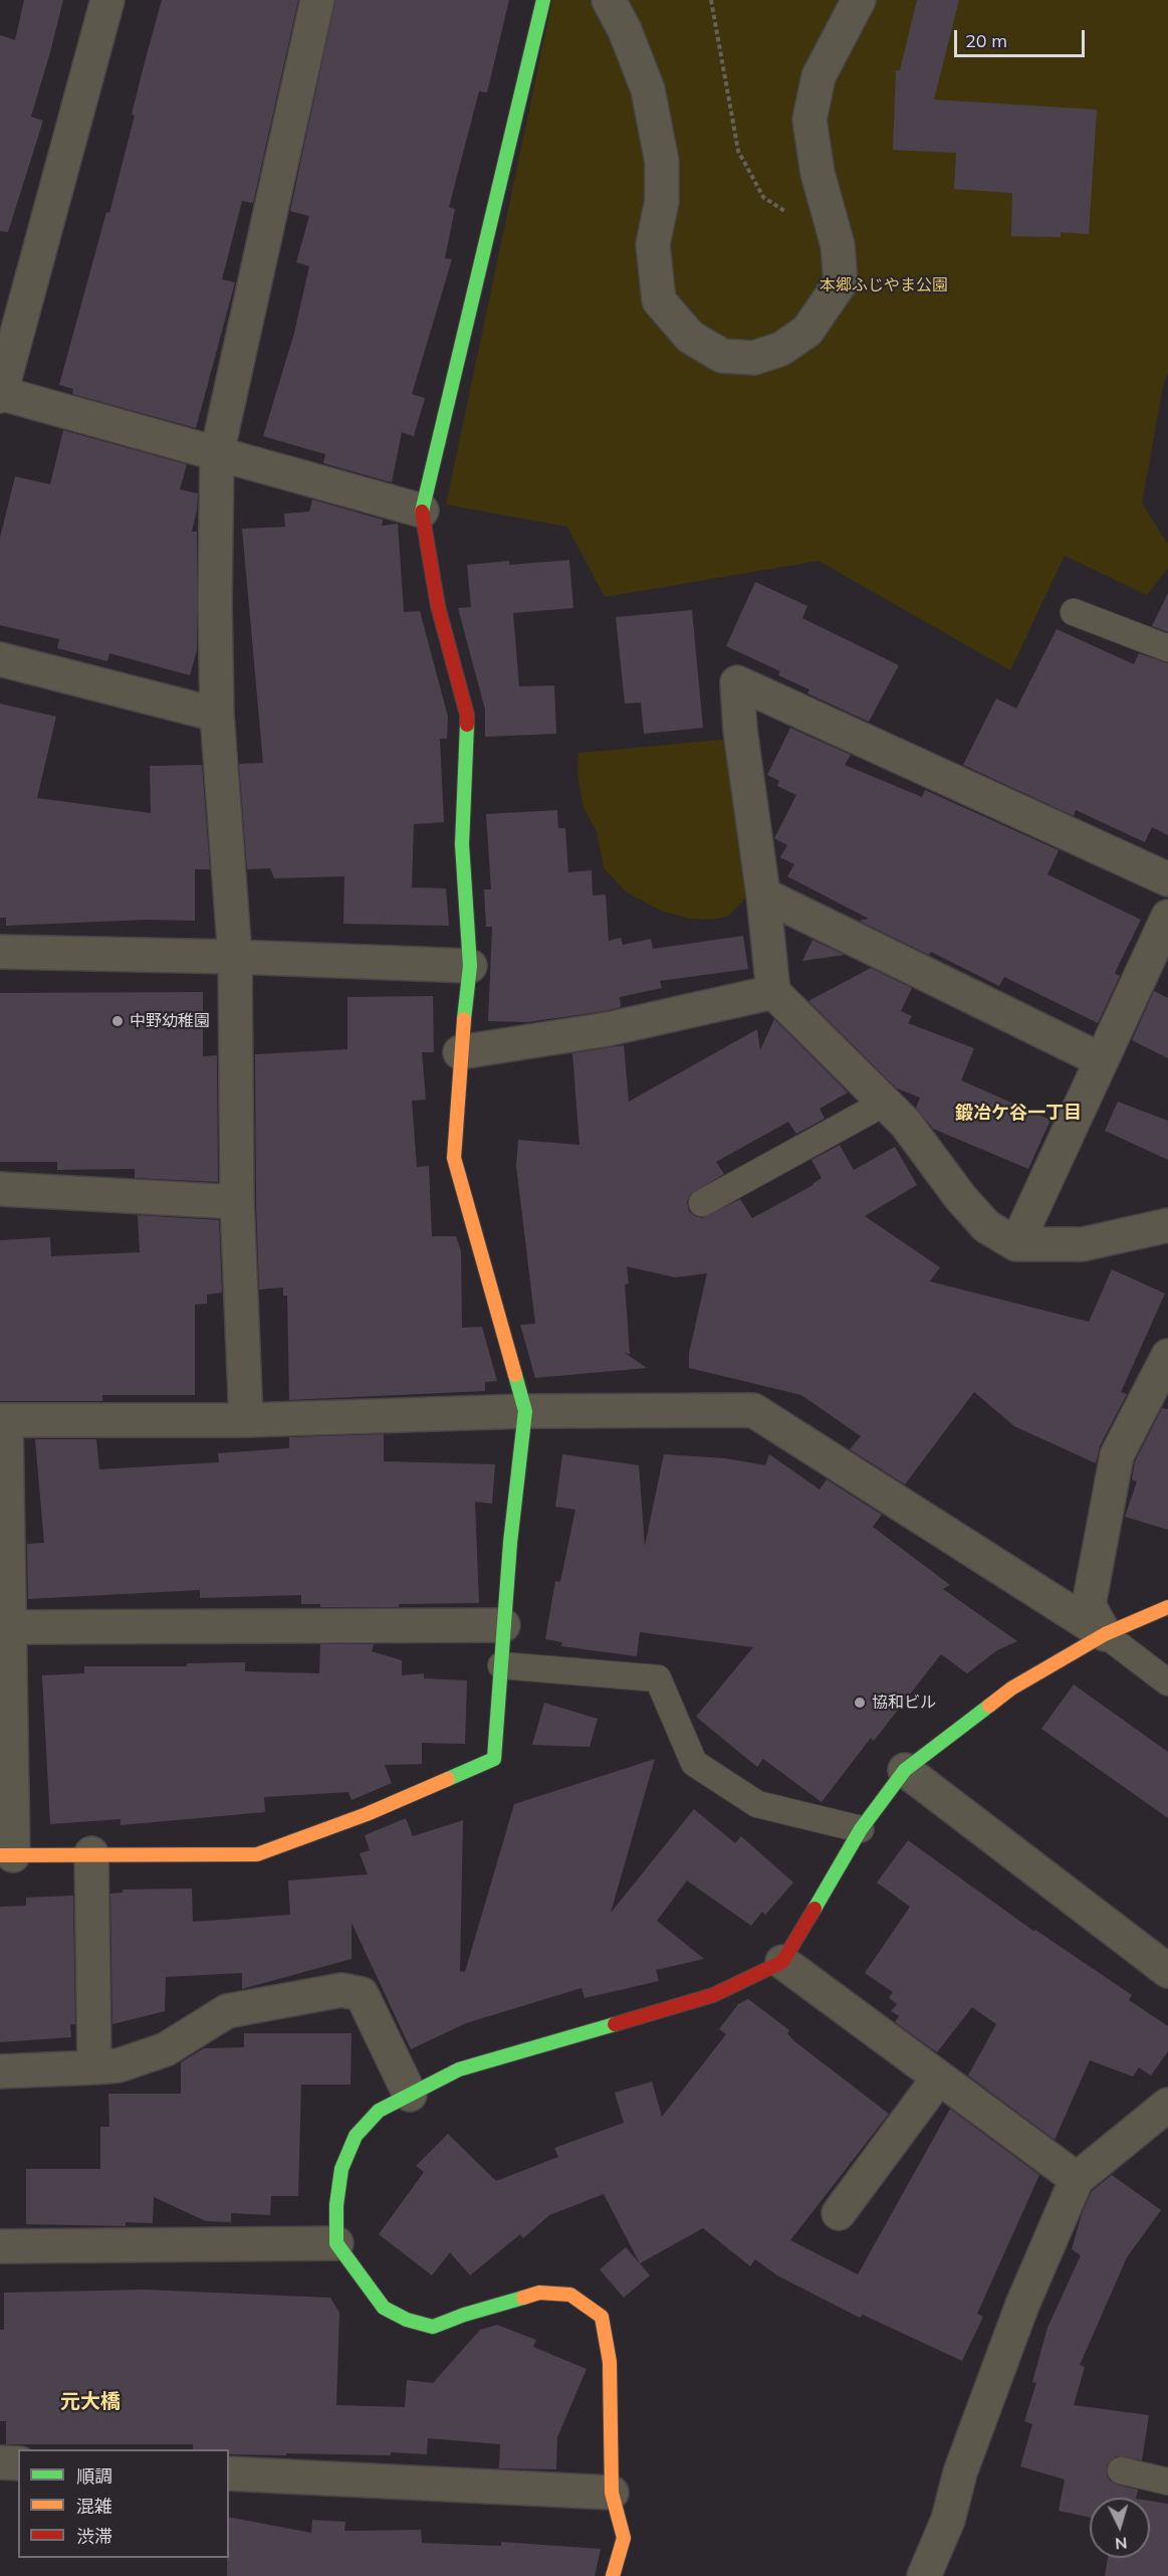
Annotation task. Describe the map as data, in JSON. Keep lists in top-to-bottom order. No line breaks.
{"districts":["鍛冶ケ谷一丁目","元大橋"],"parks":["本郷ふじやま公園"],"places":["中野幼稚園","協和ビル"],"legend":["順調","混雑","渋滞"],"scale_bar":"20 m","north":"bottom"}
